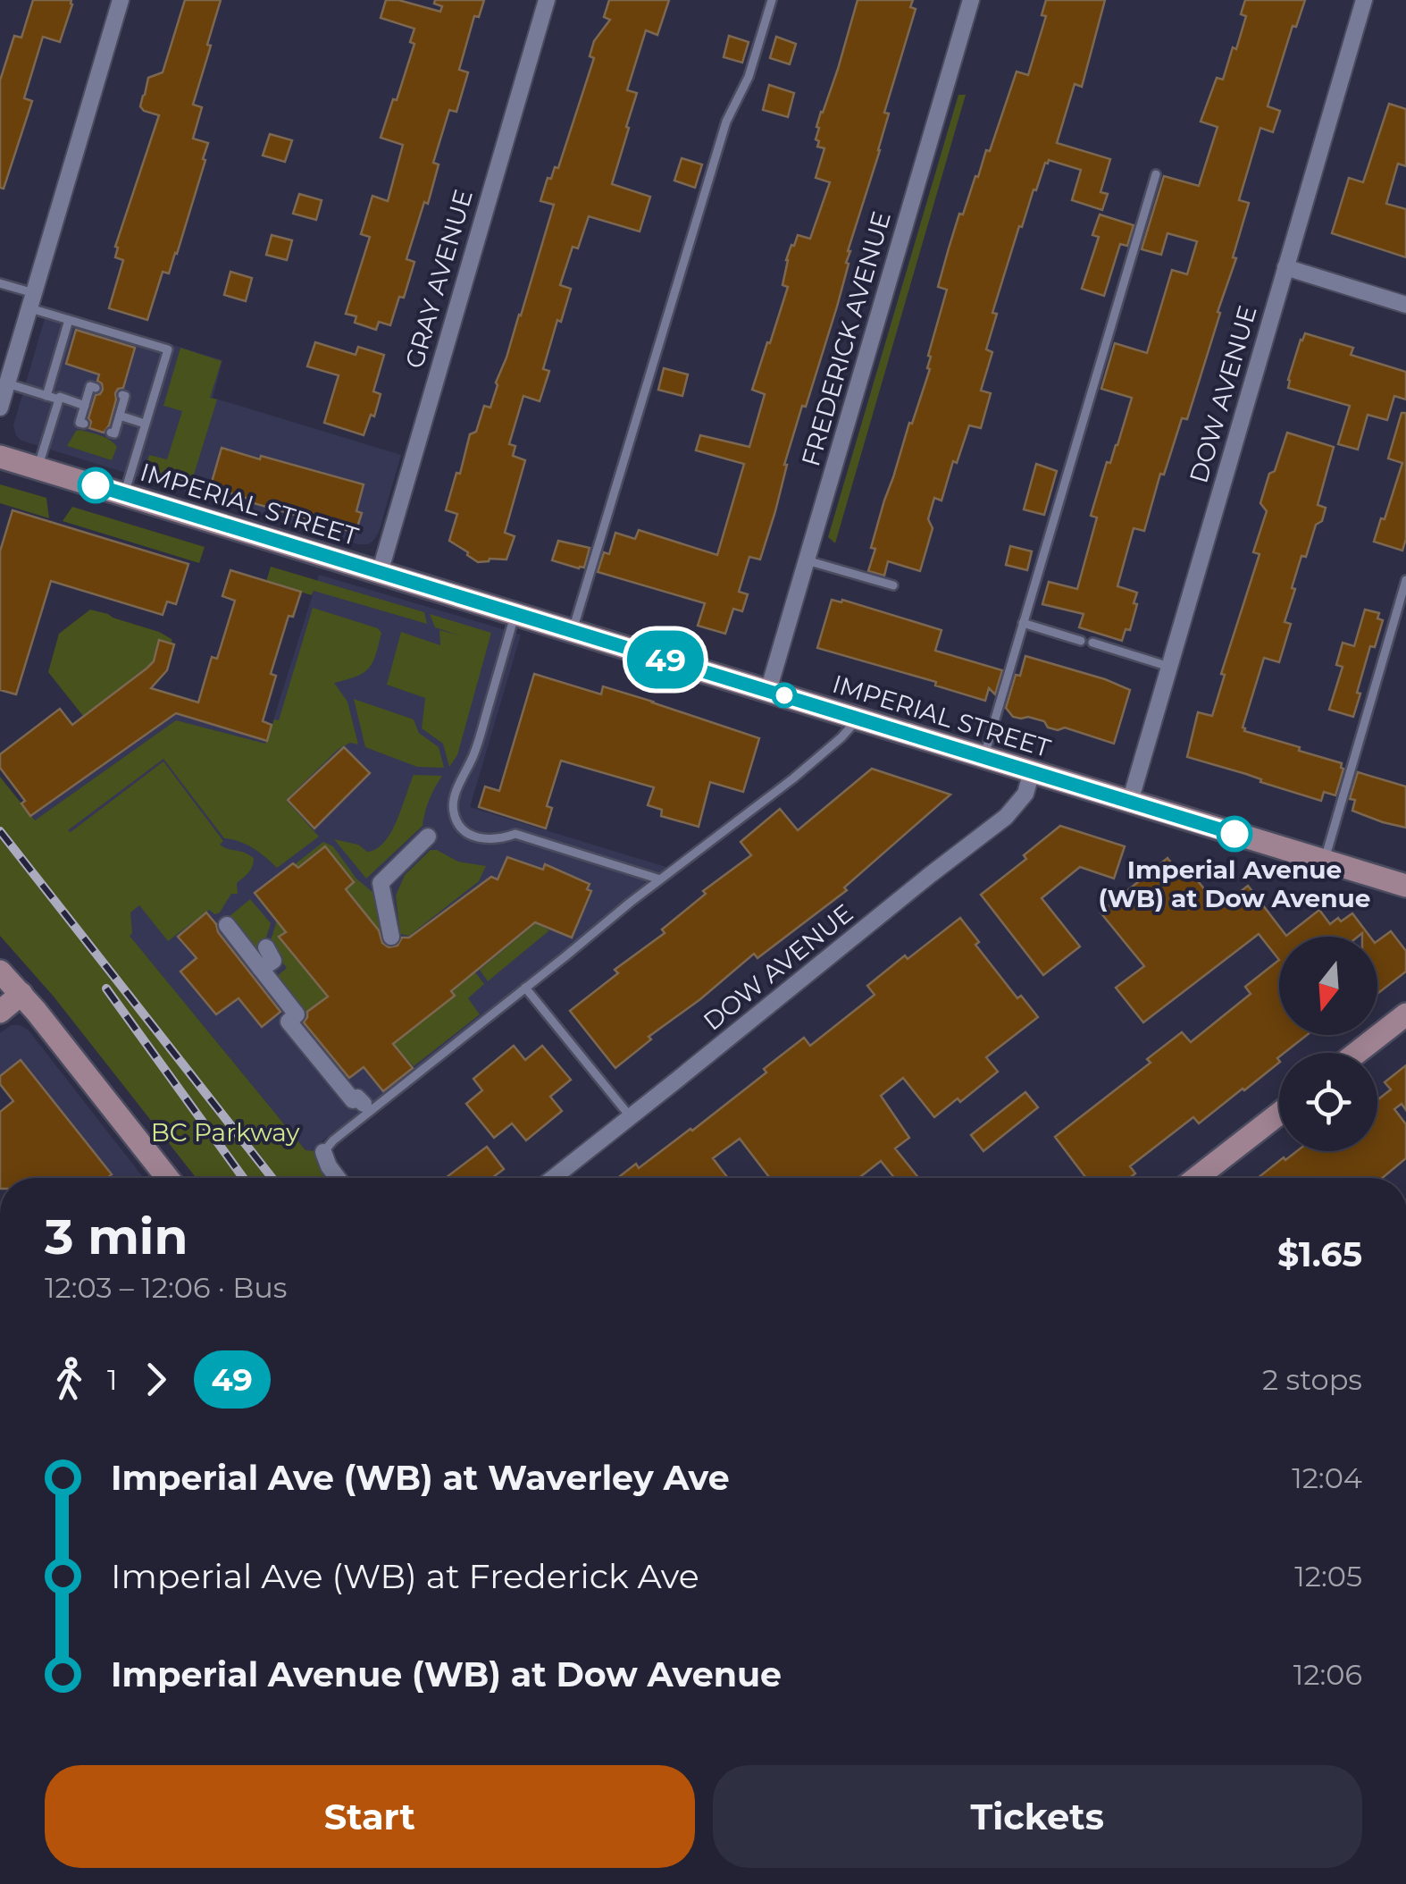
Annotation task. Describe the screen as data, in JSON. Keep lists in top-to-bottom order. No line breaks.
{"streets":{"main road":["IMPERIAL STREET"],"street":["GRAY AVENUE","FREDERICK AVENUE","DOW AVENUE"]},"crossings":[["GRAY AVENUE","IMPERIAL STREET"],["FREDERICK AVENUE","IMPERIAL STREET"],["DOW AVENUE","IMPERIAL STREET"]],"parks":["BC Parkway"],"places":["Imperial Avenue (WB) at Dow Avenue"],"lines":["bus line 49"],"north":"bottom","page":{"on_map":"49","heading":["3 min","12:03 – 12:06 · Bus","$1.65"],"legs":["1","49","2 stops"],"list":[{"name":"Imperial Ave (WB) at Waverley Ave","value":"12:04"},{"name":"Imperial Ave (WB) at Frederick Ave","value":"12:05"},{"name":"Imperial Avenue (WB) at Dow Avenue","value":"12:06"}],"buttons":["Start","Tickets"]}}
